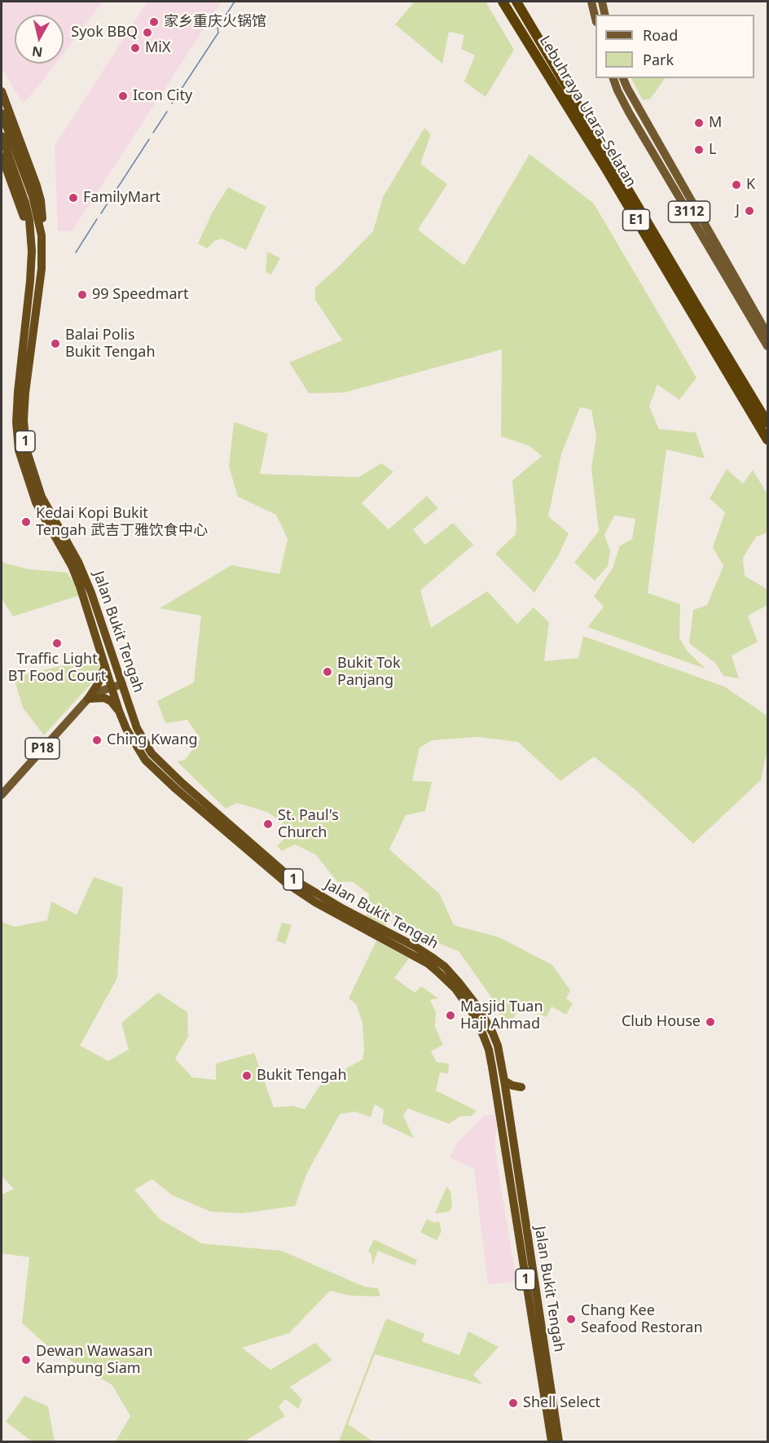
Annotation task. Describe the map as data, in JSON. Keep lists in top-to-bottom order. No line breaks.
{"streets":{"highway":["Lebuhraya Utara–Selatan","E1","1","Jalan Bukit Tengah"],"main road":["3112","P18"]},"crossings":[["Jalan Bukit Tengah","P18"]],"places":["家乡重庆火锅馆","Syok BBQ","MiX","Icon City","M","L","K","FamilyMart","J","99 Speedmart","Balai Polis Bukit Tengah","Kedai Kopi Bukit Tengah 武吉丁雅饮食中心","Traffic Light BT Food Court","Bukit Tok Panjang","Ching Kwang","St. Paul's Church","Masjid Tuan Haji Ahmad","Club House","Bukit Tengah","Chang Kee Seafood Restoran","Dewan Wawasan Kampung Siam","Shell Select"],"legend":["Road","Park"],"north":"bottom"}
